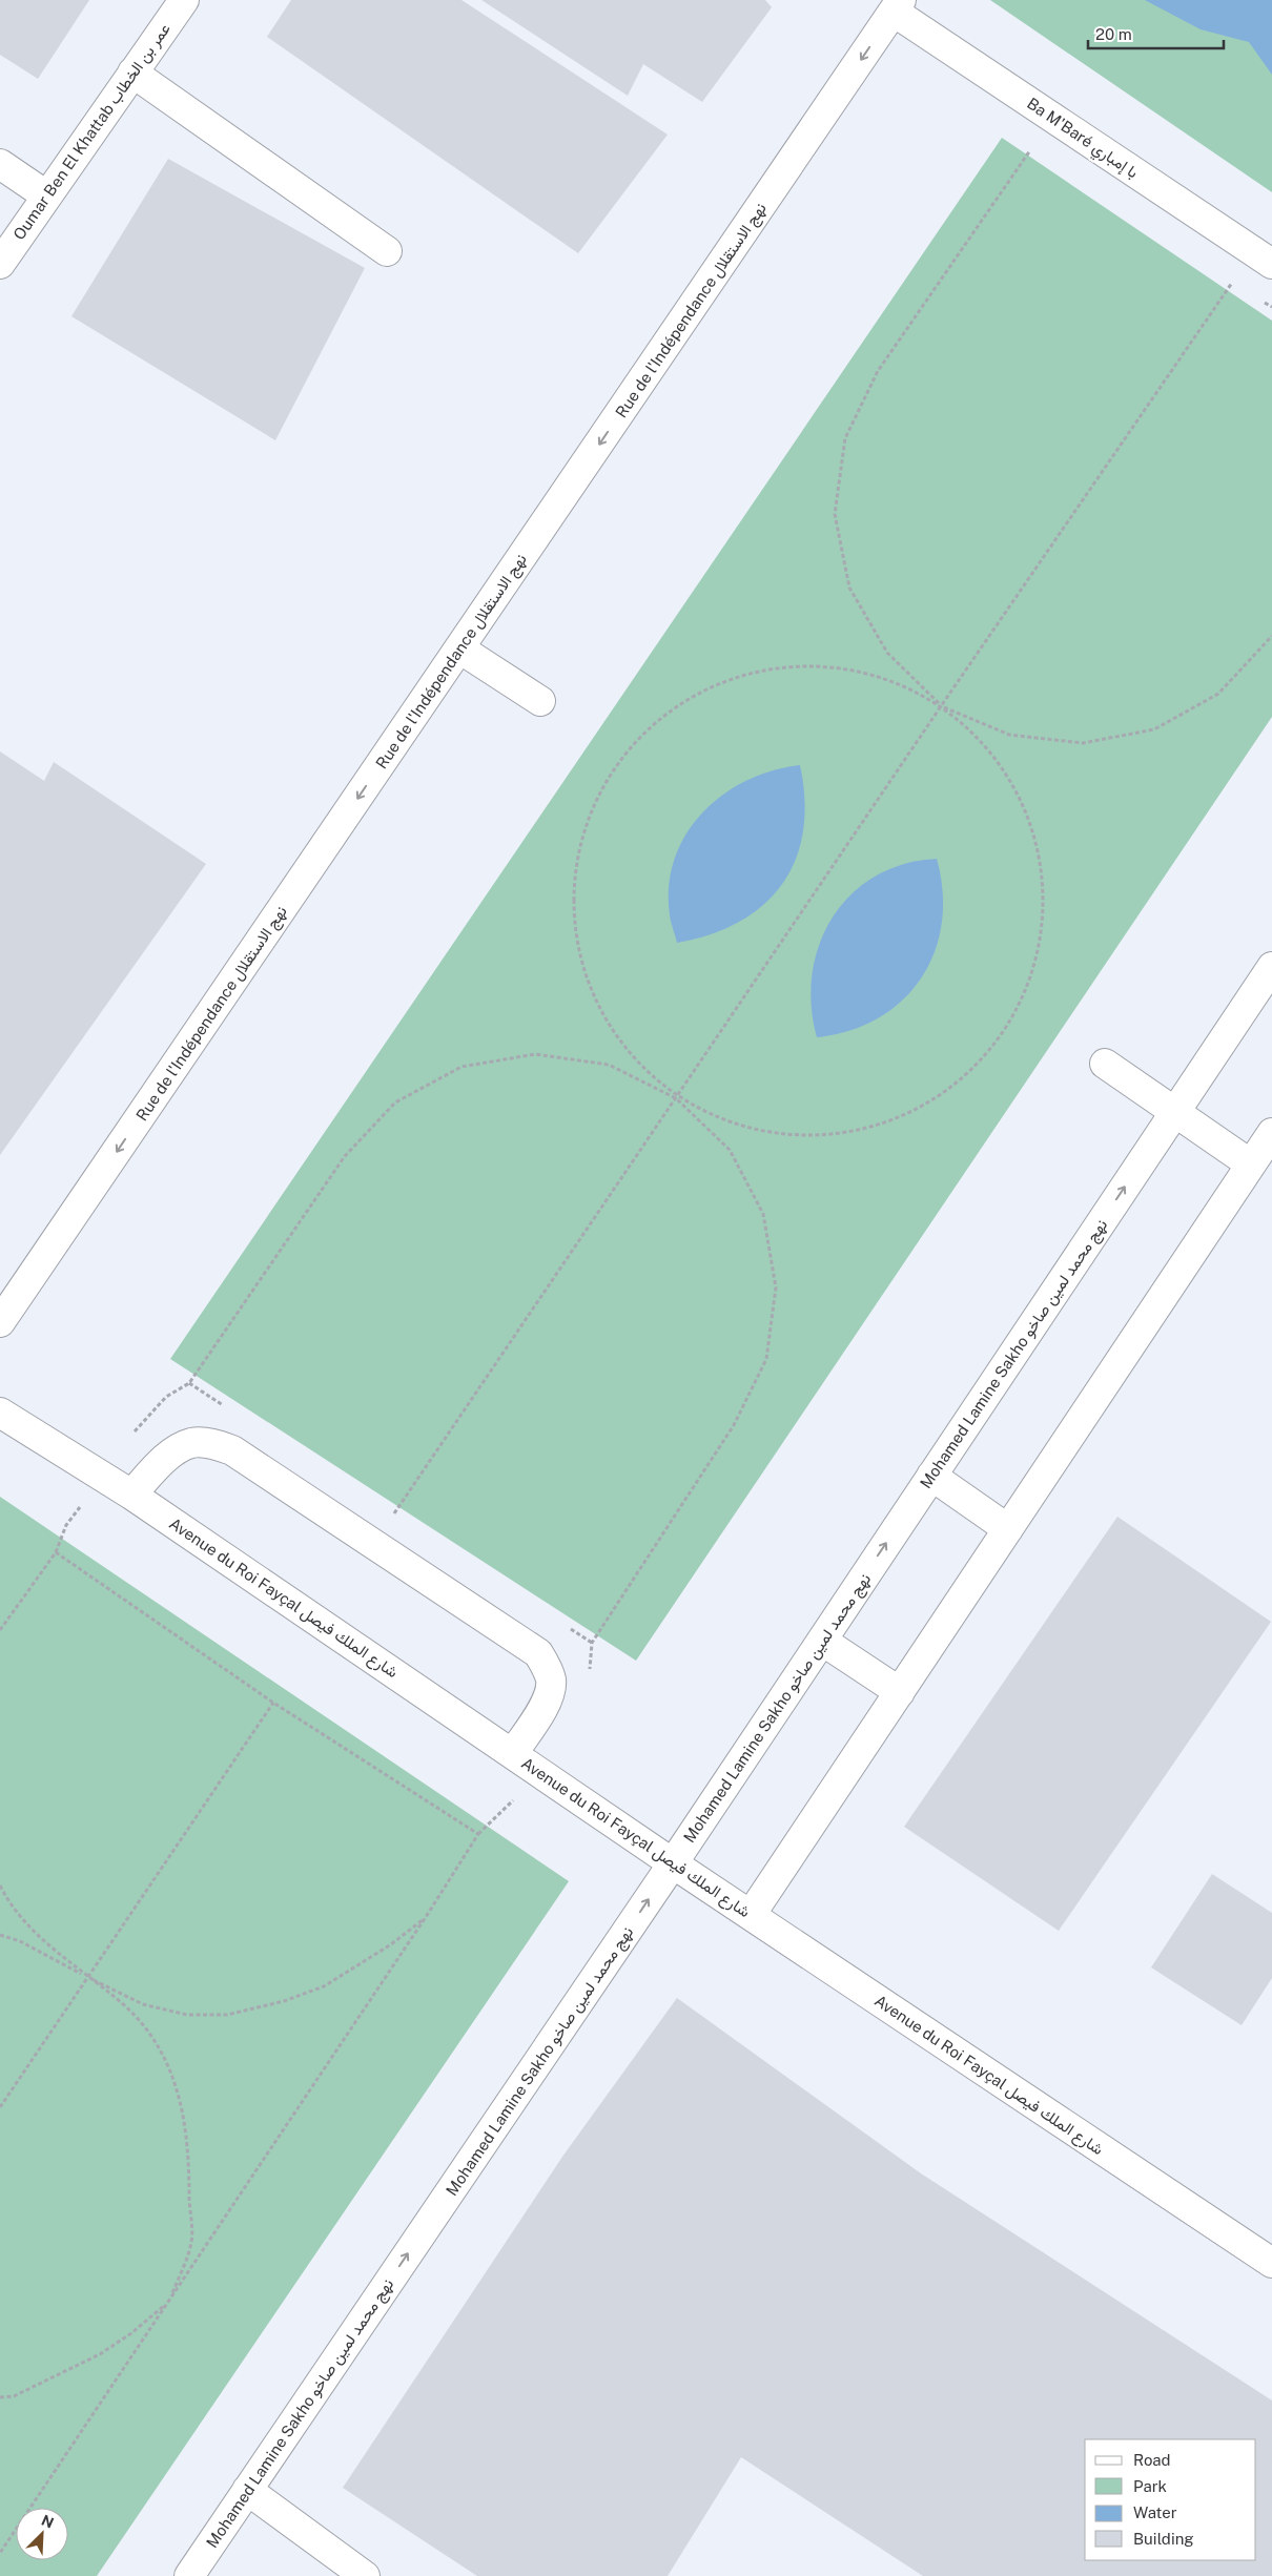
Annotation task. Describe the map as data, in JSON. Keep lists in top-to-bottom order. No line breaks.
{"streets":{"street":["Oumar Ben El Khattab عمر بن الخطاب","Ba M'Baré با إمباري","Rue de l'Indépendance نهج الاستقلال","Mohamed Lamine Sakho نهج محمد لمين صاخو","Avenue du Roi Fayçal شارع الملك فيصل"]},"crossings":[["Ba M'Baré با إمباري","Rue de l'Indépendance نهج الاستقلال"],["Mohamed Lamine Sakho نهج محمد لمين صاخو","Avenue du Roi Fayçal شارع الملك فيصل"]],"one_way":["Rue de l'Indépendance نهج الاستقلال"],"legend":["Road","Park","Water","Building"],"scale_bar":"20 m","north":"top right"}
